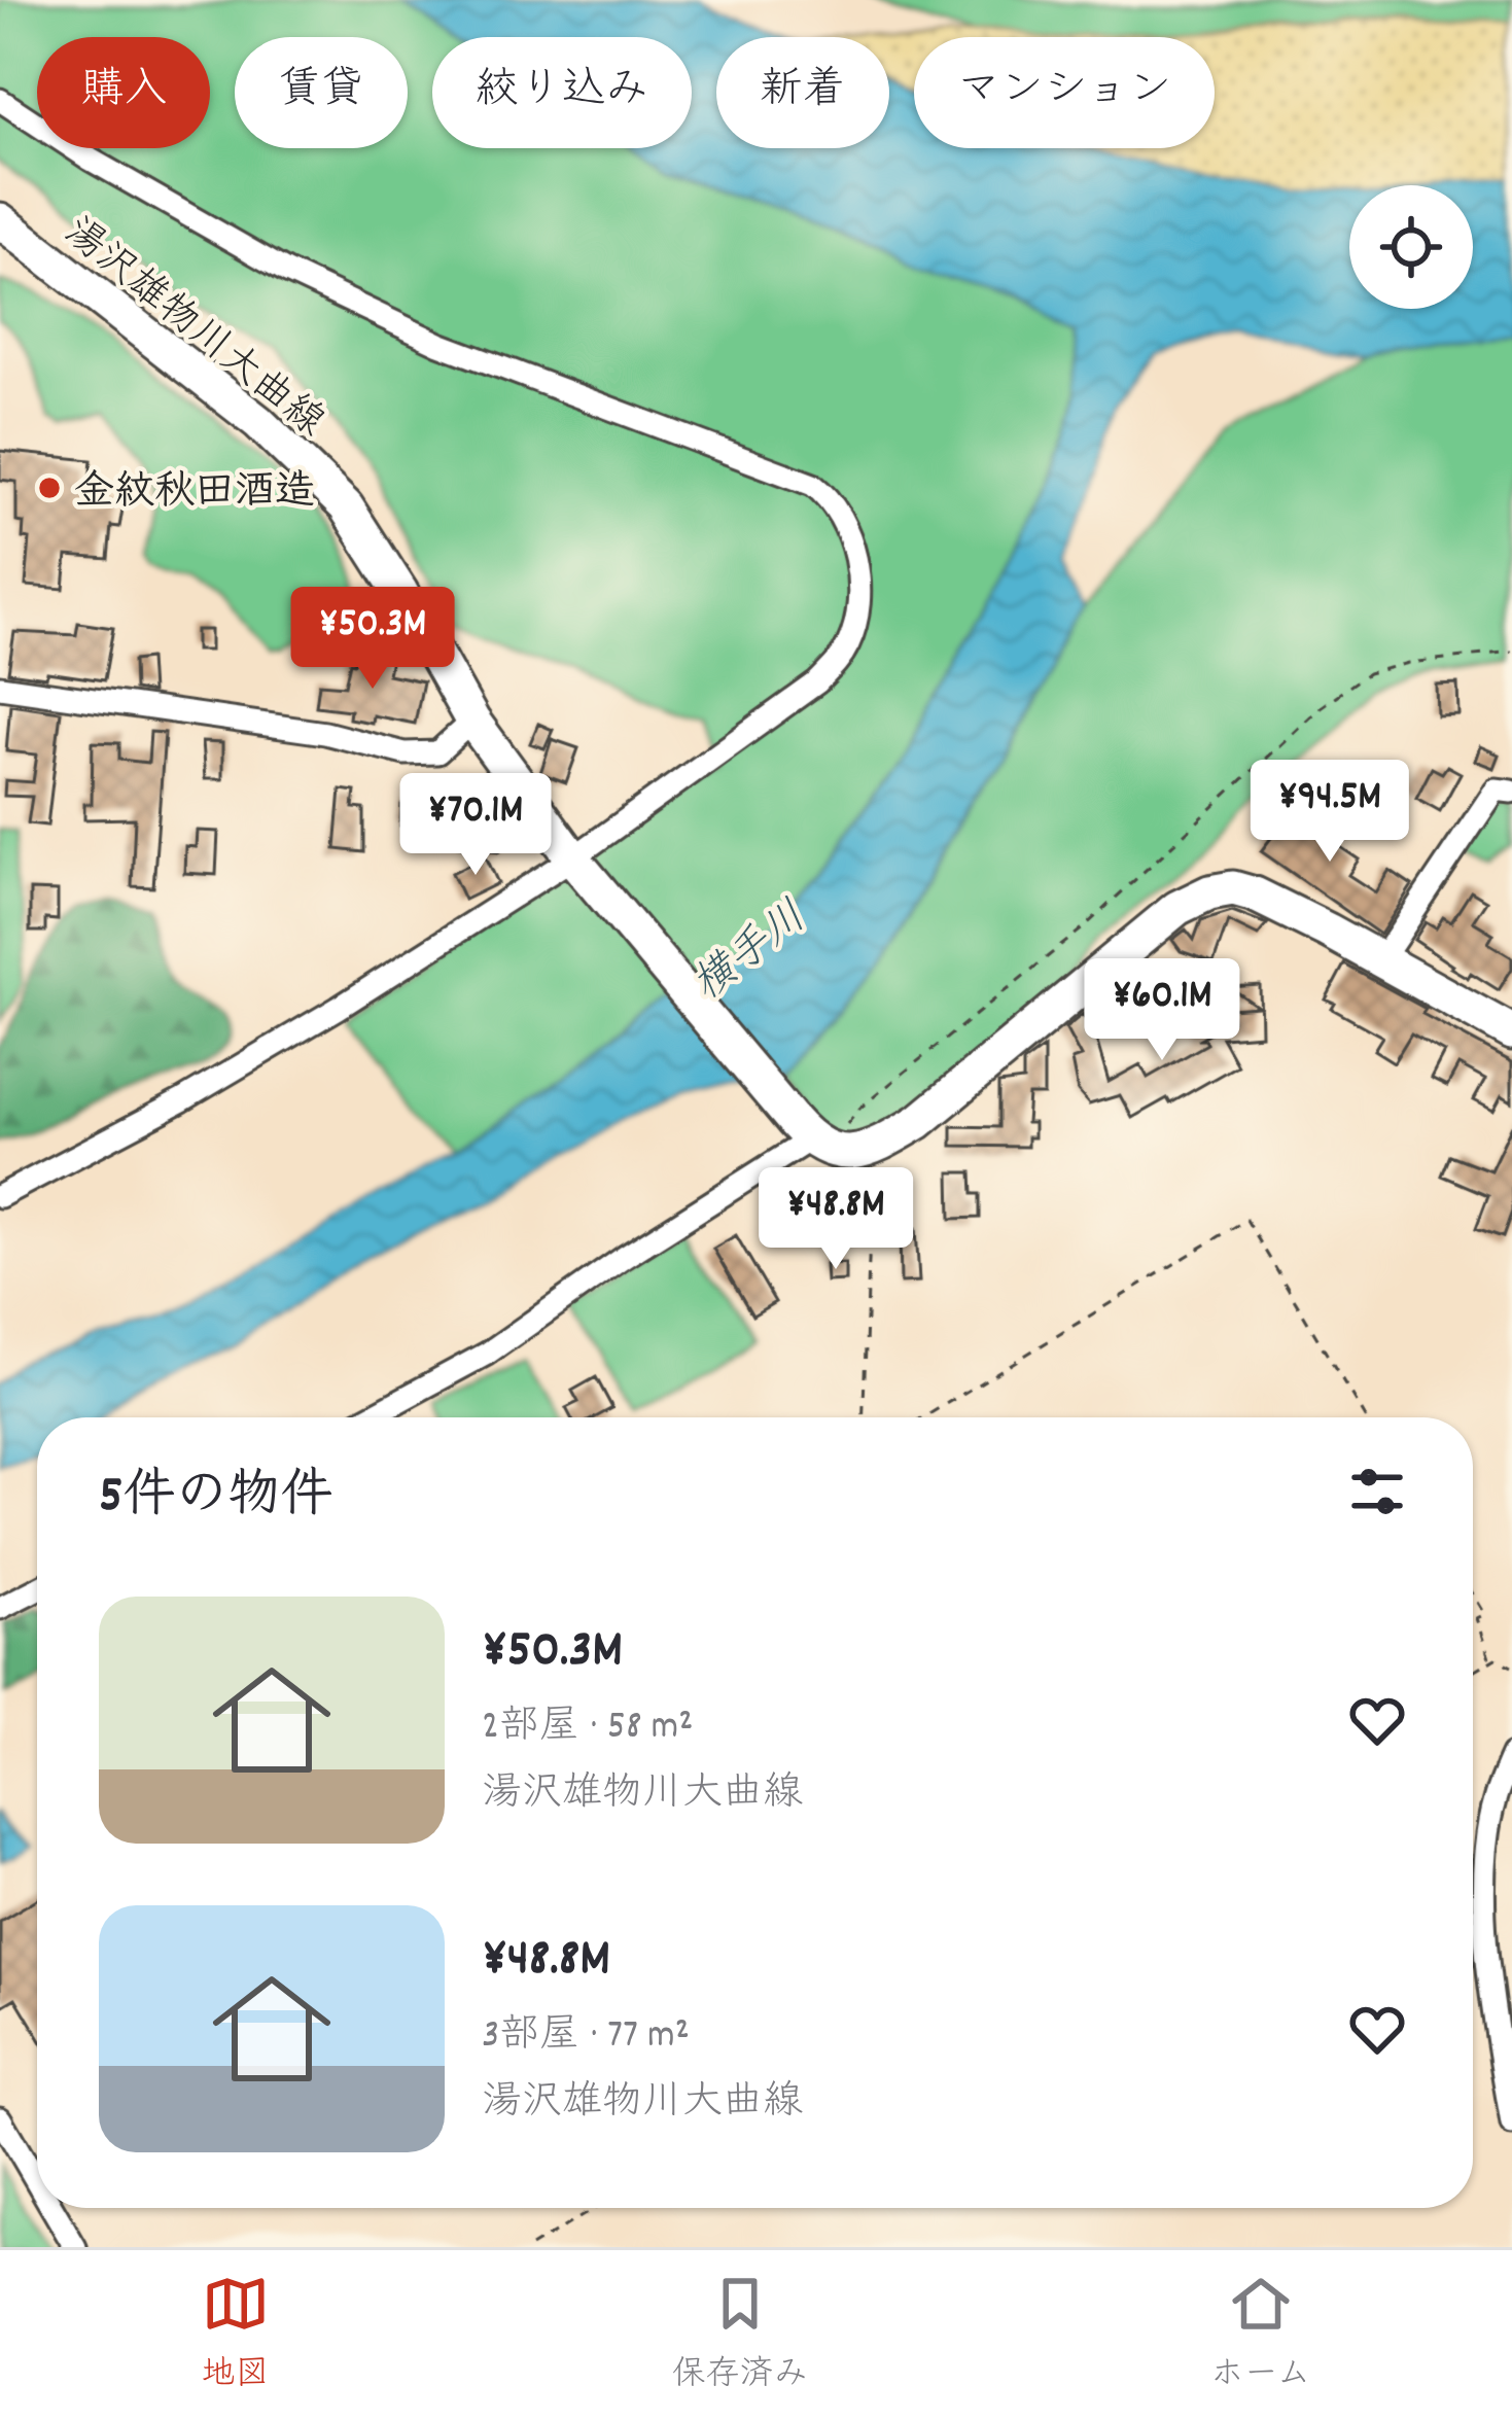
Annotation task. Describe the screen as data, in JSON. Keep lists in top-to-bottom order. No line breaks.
{"streets":{"main road":["湯沢雄物川大曲線"]},"water":["横手川"],"places":["金紋秋田酒造"],"page":{"chip":["購入","賃貸","絞り込み","新着","マンション"],"price":["¥50.3M","¥94.5M","¥70.1M","¥60.1M","¥48.8M"],"heading":"5件の物件","list":[{"name":"¥50.3M","note":"2部屋 · 58 m² · 湯沢雄物川大曲線"},{"name":"¥48.8M","note":"3部屋 · 77 m² · 湯沢雄物川大曲線"}],"tabs":["地図","保存済み","ホーム"]}}
